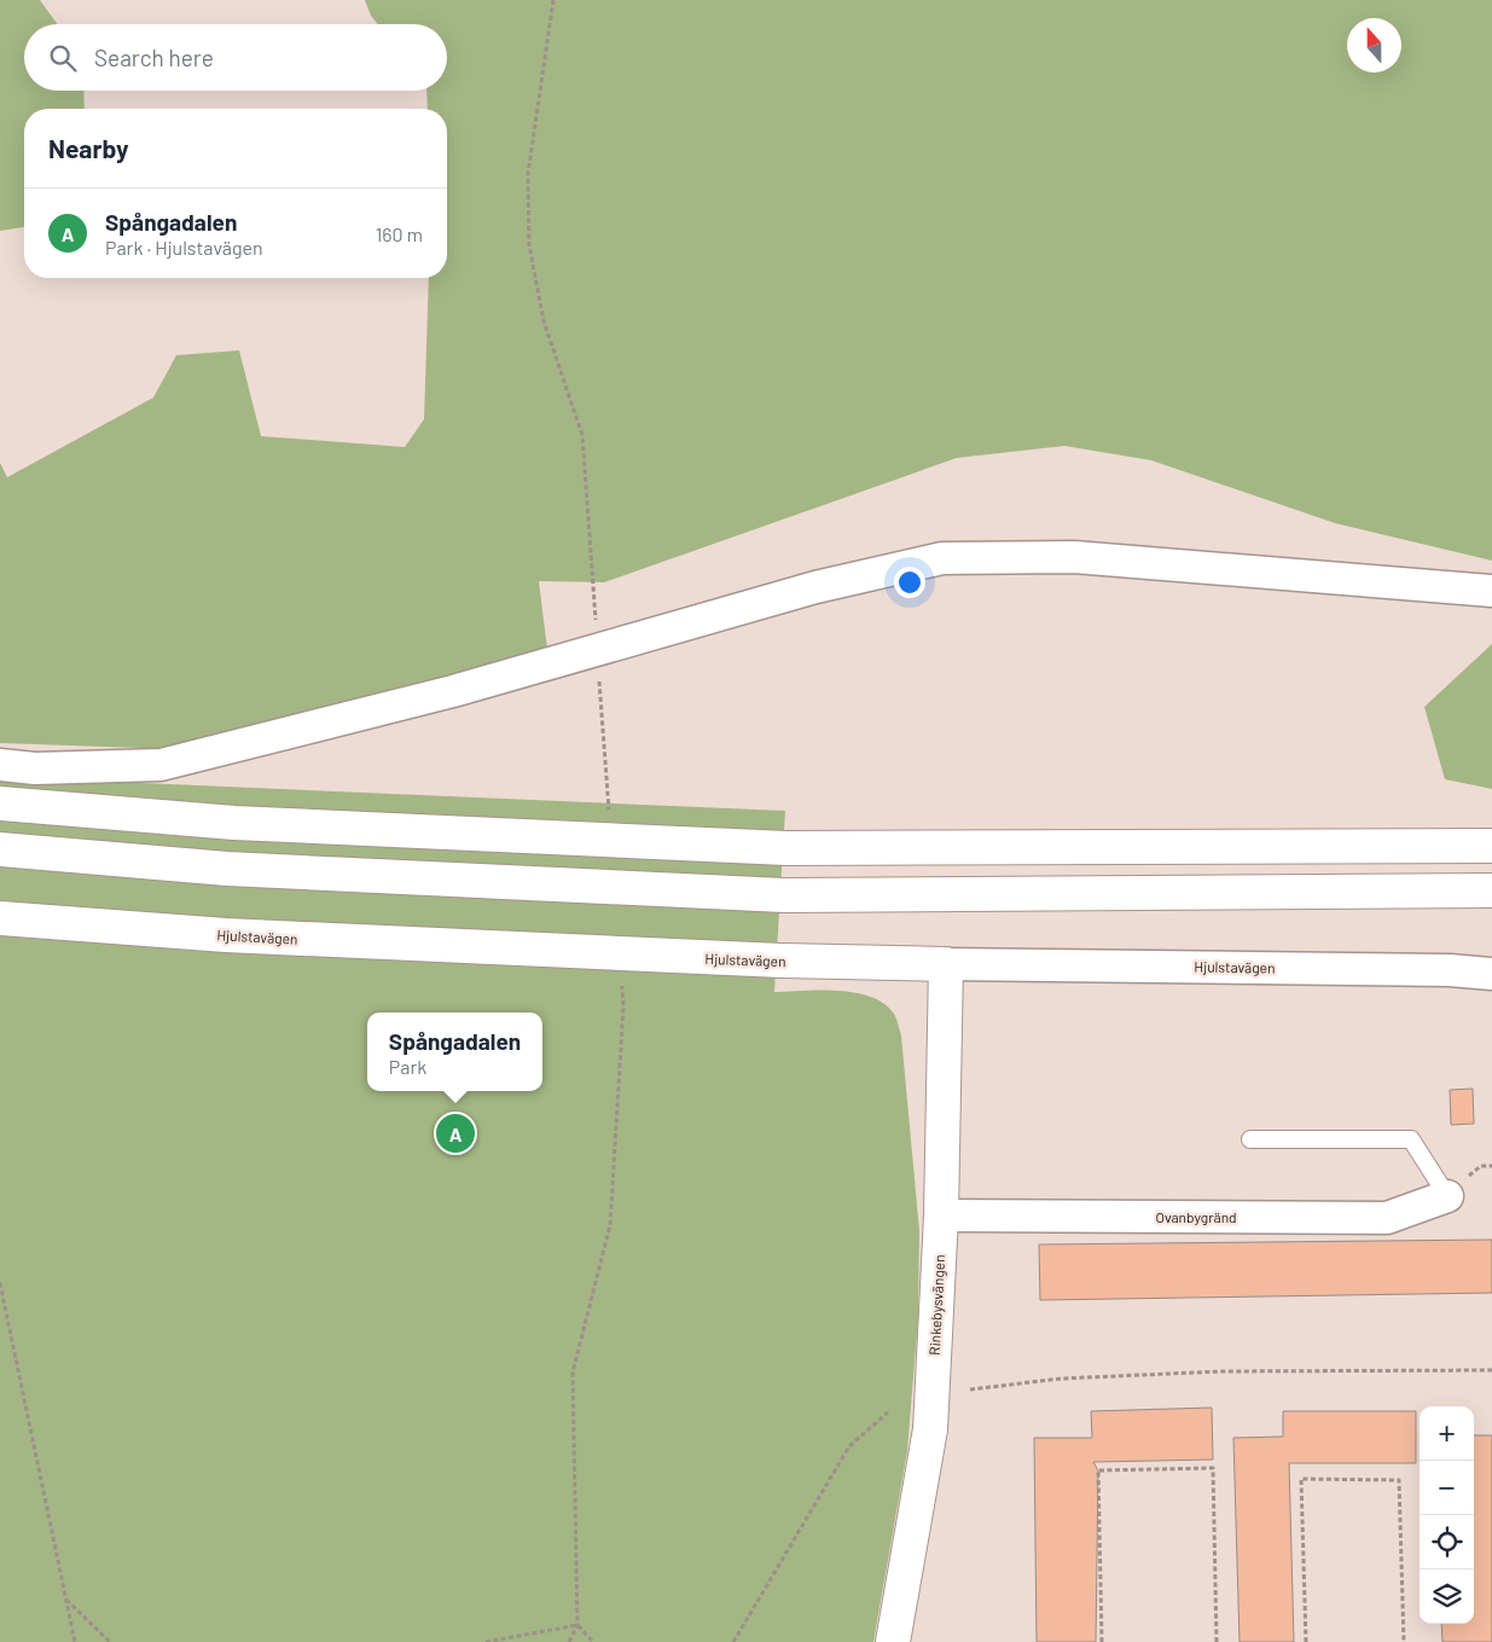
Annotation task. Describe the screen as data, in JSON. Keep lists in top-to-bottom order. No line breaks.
{"streets":{"main road":["Hjulstavägen","Rinkebysvängen"],"street":["Ovanbygränd"]},"crossings":[["Hjulstavägen","Rinkebysvängen"],["Ovanbygränd","Rinkebysvängen"]],"north":"top","page":{"search":"Search here","heading":"Nearby","list":[{"mark":"A","name":"Spångadalen","note":"Park · Hjulstavägen","value":"160 m"}],"popup":["Spångadalen","Park"],"pins":"A","map_buttons":["+","−"]}}
